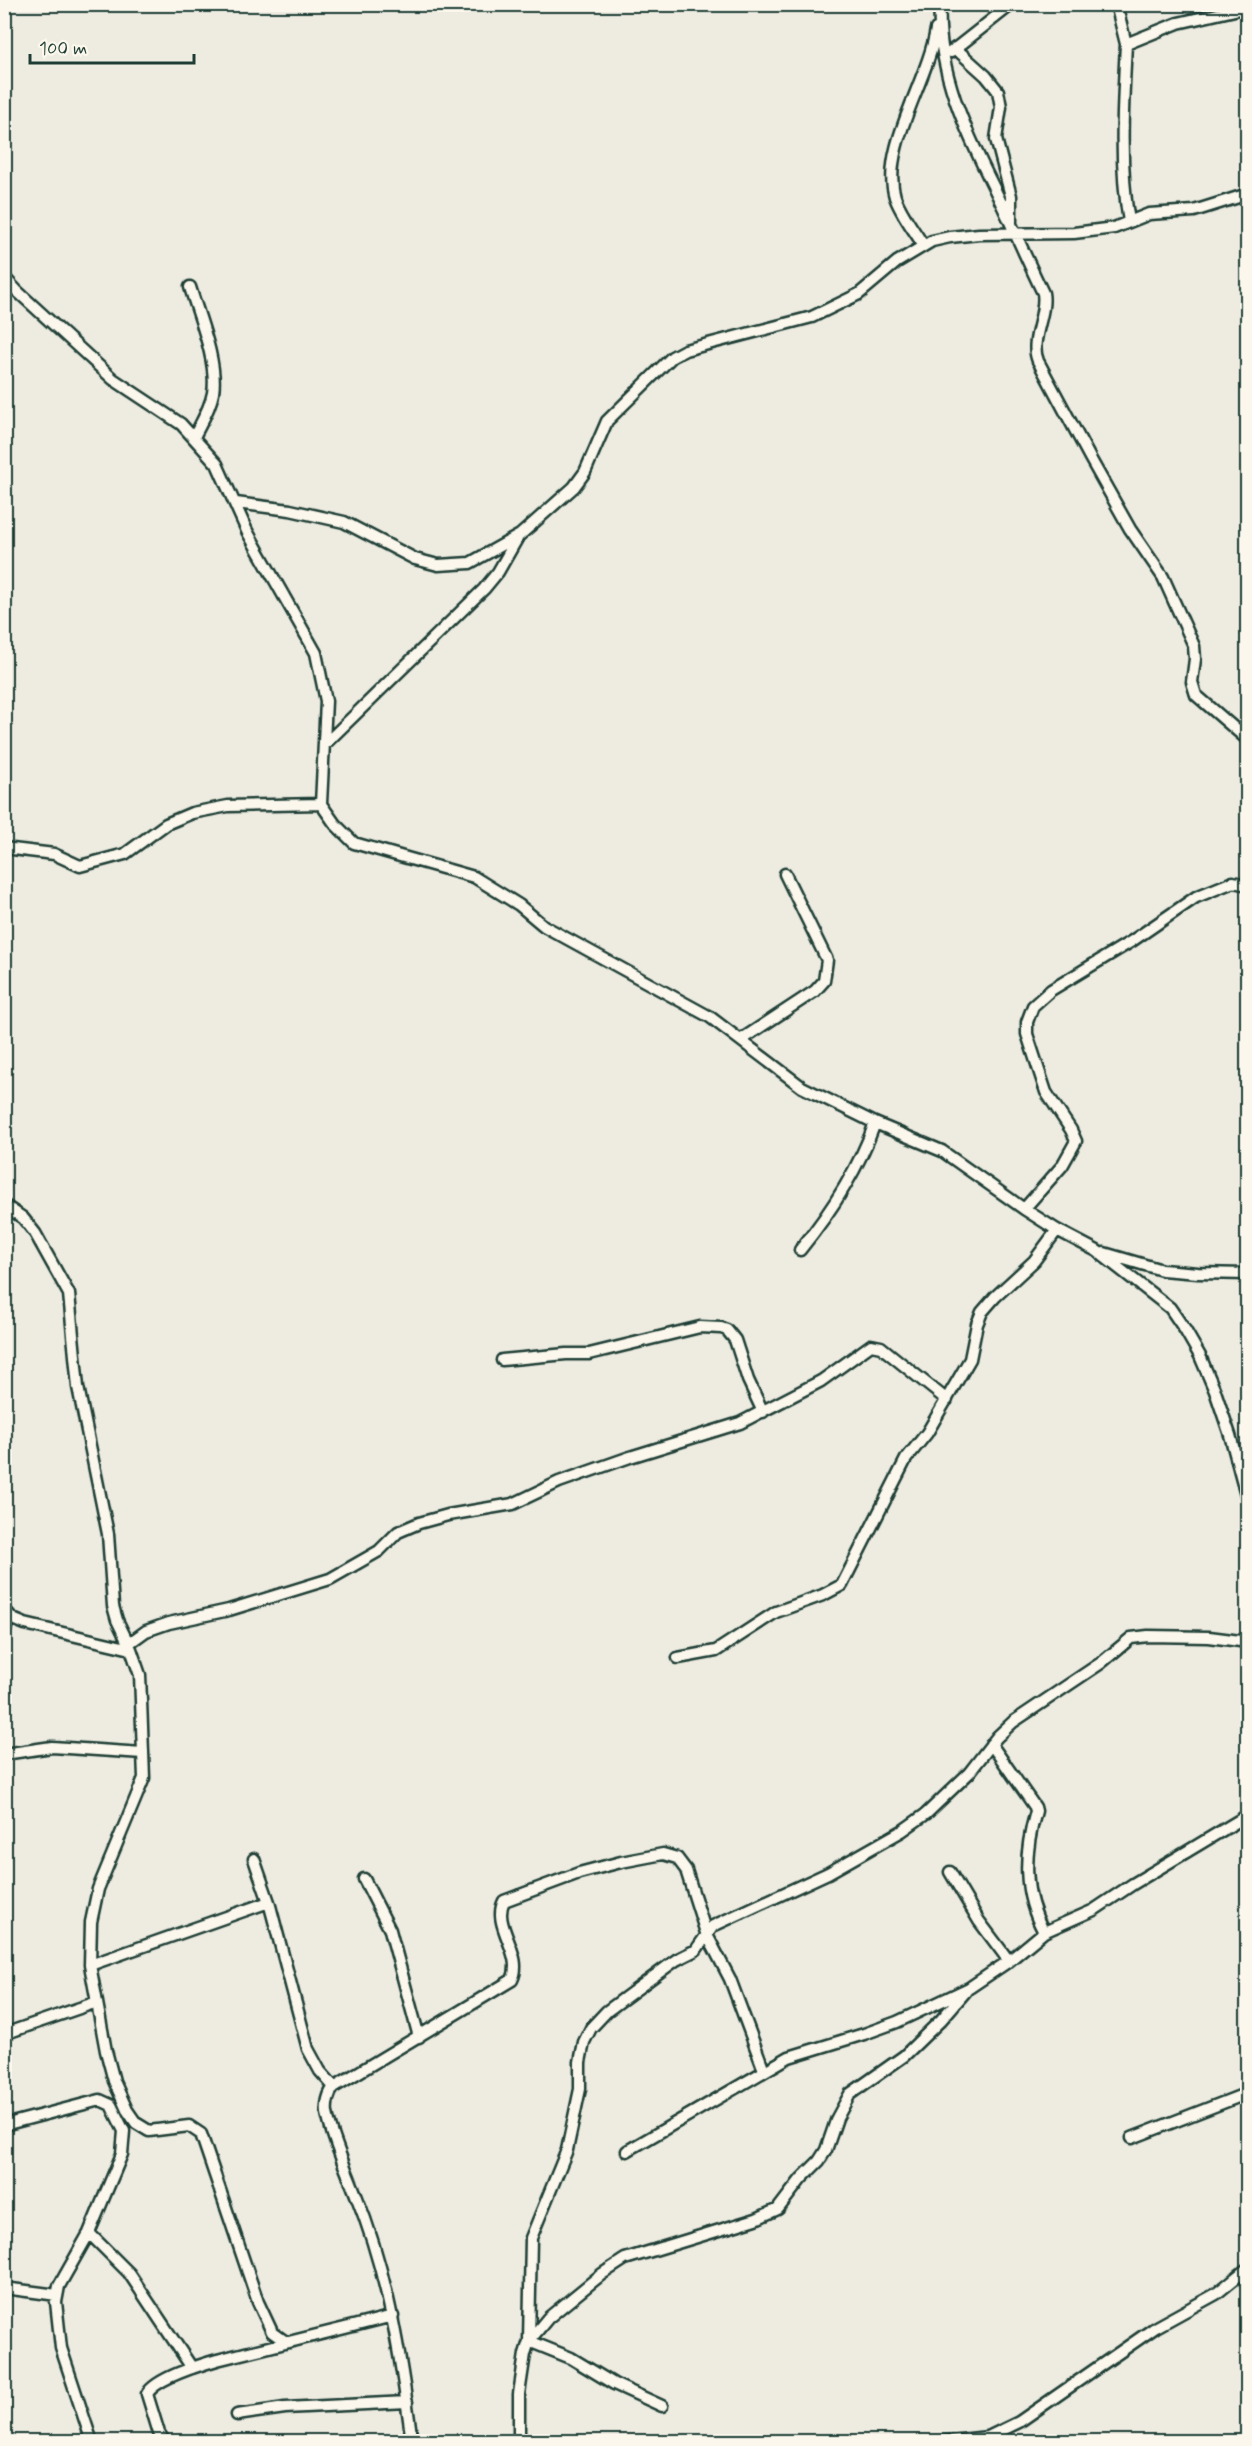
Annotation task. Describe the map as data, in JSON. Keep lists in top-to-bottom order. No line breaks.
{"scale_bar":"100 m"}
